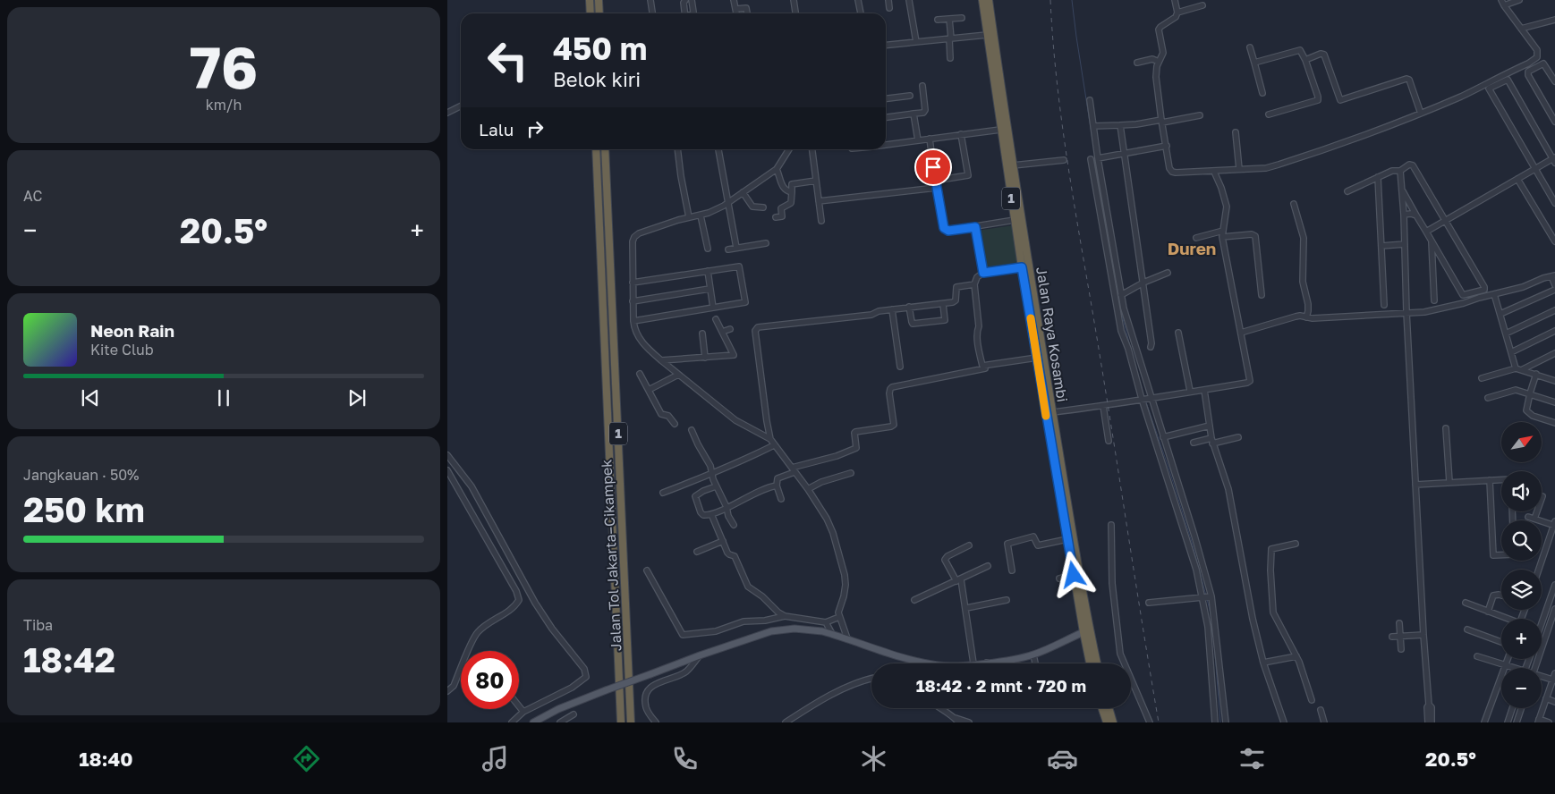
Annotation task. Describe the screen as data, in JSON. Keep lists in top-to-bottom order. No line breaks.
{"streets":{"highway":["1","Jalan Raya Kosambi","Jalan Tol Jakarta–Cikampek"]},"districts":["Duren"],"north":"top right","page":{"tile":[["76","km/h"],"AC",["Jangkauan · 50%","250 km"],["Tiba","18:42"]],"turn":["450 m","Belok kiri"],"then":"Lalu","heat":["−","20.5°","+"],"song":["Neon Rain","Kite Club"],"map_buttons":["+","−"],"limit":"80","trip":"18:42 · 2 mnt · 720 m","tabs":["18:40","20.5°"]}}
